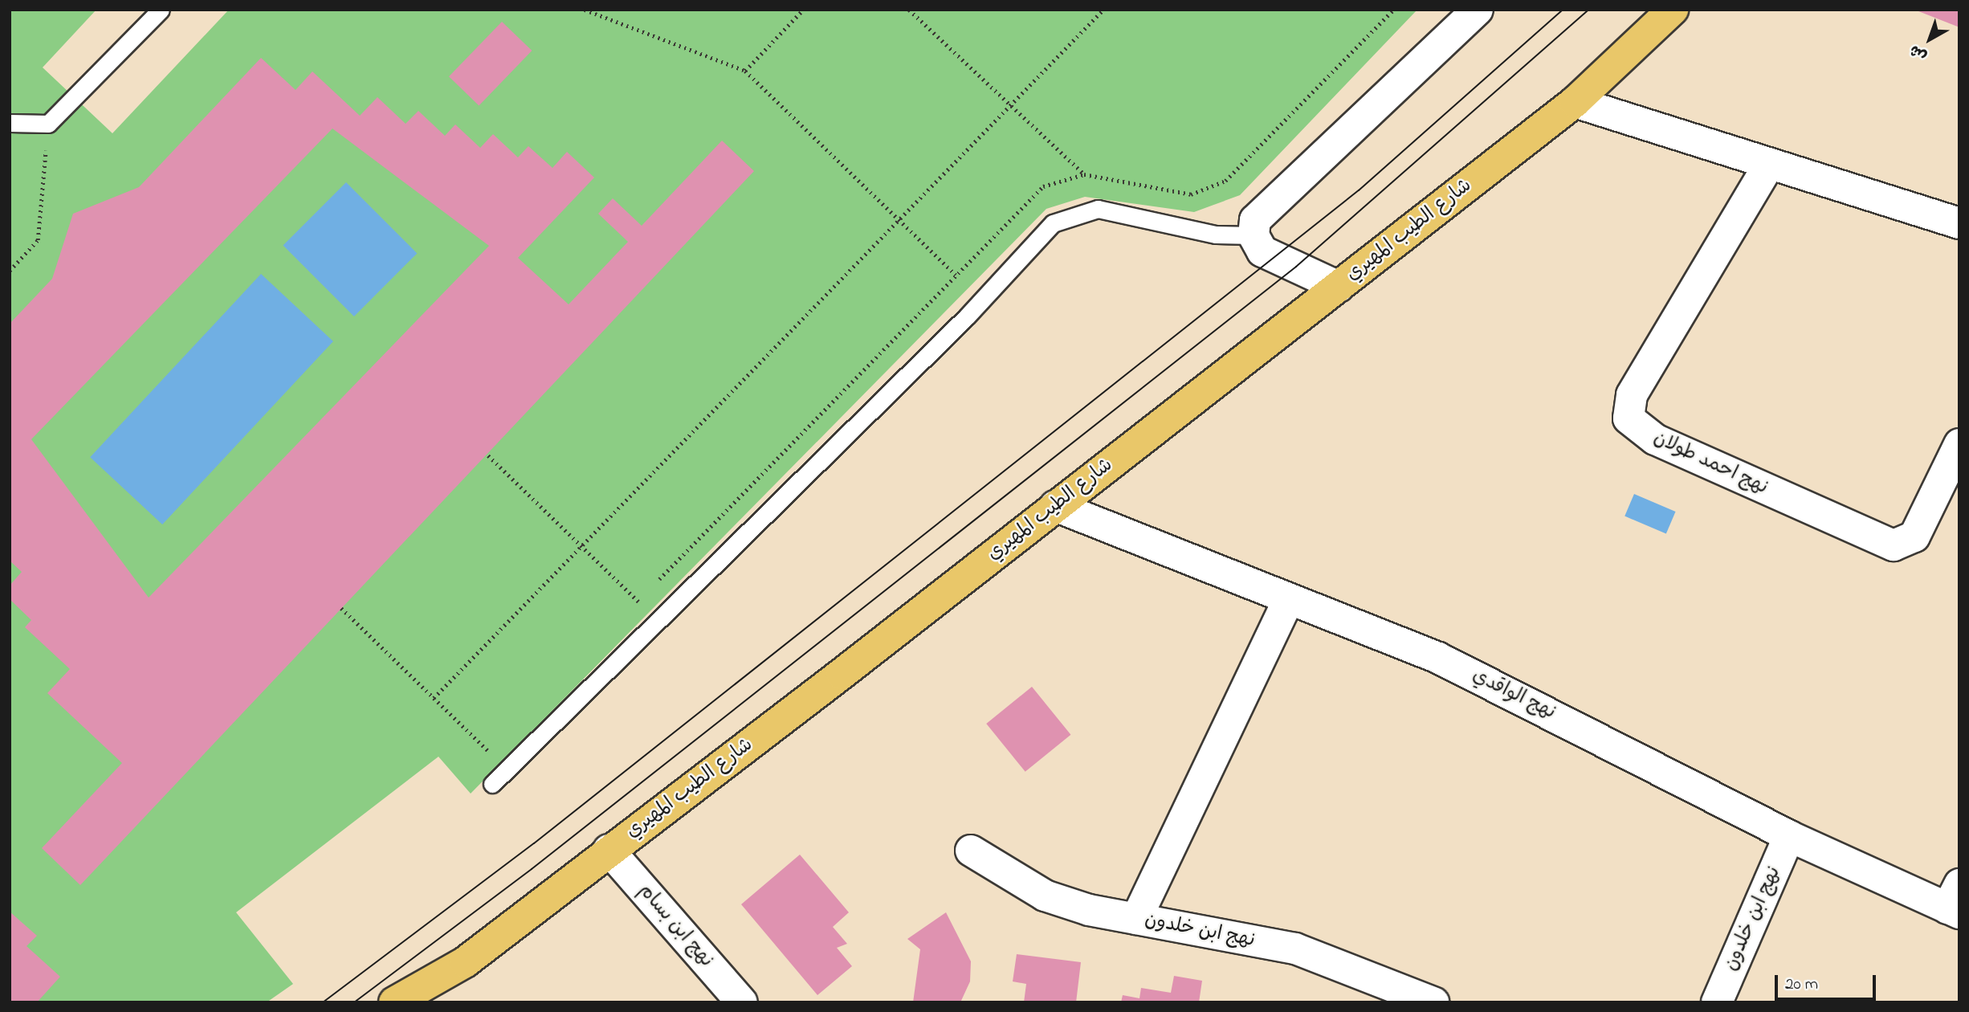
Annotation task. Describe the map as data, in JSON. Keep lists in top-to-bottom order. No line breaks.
{"streets":{"main road":["شارع الطيب المهيري"],"street":["نهج احمد طولان","نهج الواقدي","نهج ابن خلدون","نهج ابن بسام"]},"crossings":[["شارع الطيب المهيري","نهج الواقدي"],["شارع الطيب المهيري","نهج ابن بسام"],["نهج الواقدي","نهج ابن خلدون"]],"scale_bar":"20 m","north":"bottom left"}
